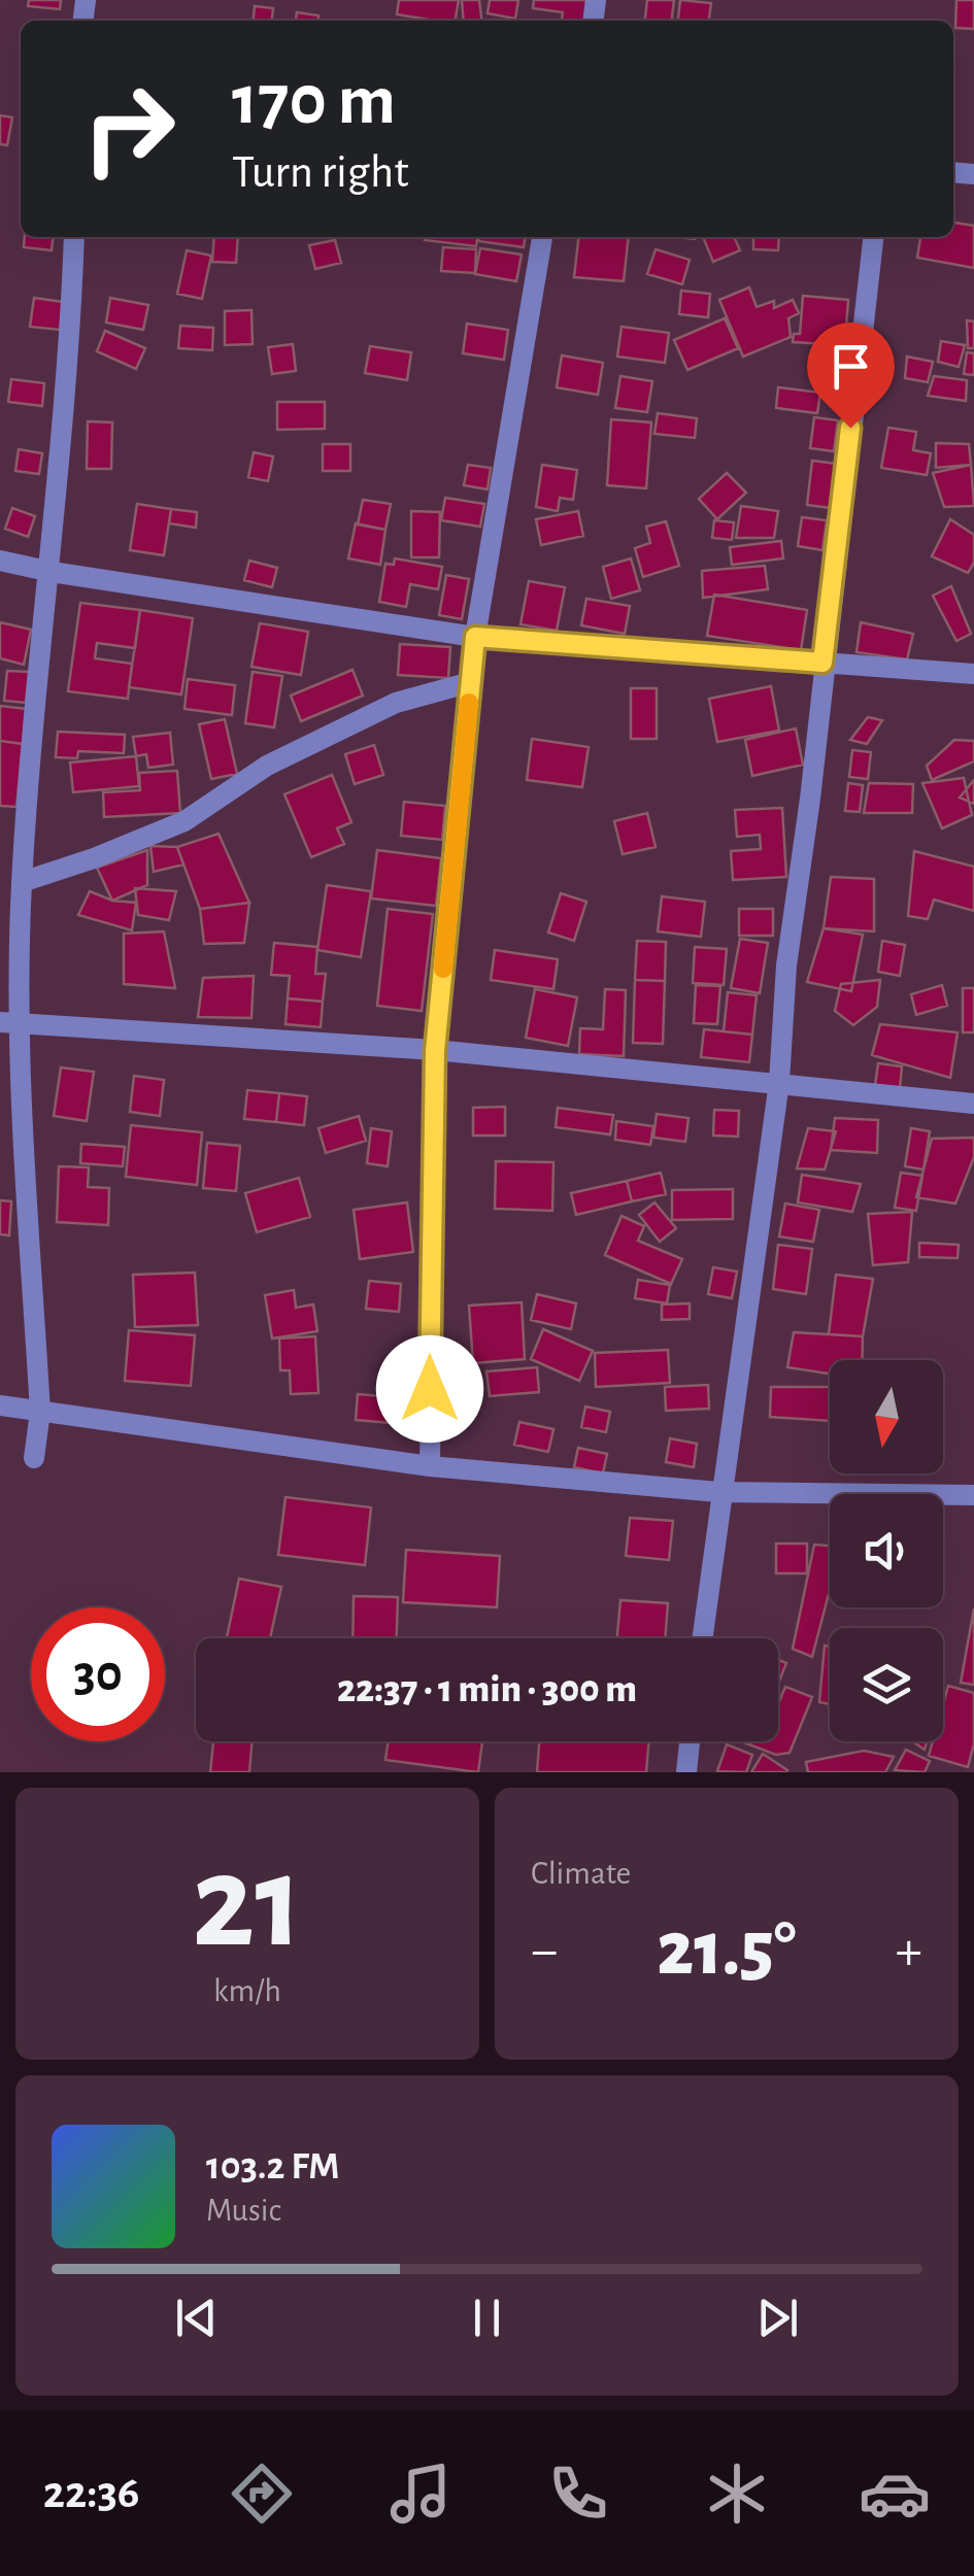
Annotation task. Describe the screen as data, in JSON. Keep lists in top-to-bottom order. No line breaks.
{"north":"bottom","page":{"turn":["170 m","Turn right"],"limit":"30","trip":"22:37 · 1 min · 300 m","tile":[["21","km/h"],"Climate"],"heat":["−","21.5°","+"],"song":["103.2 FM","Music"],"tabs":"22:36"}}
